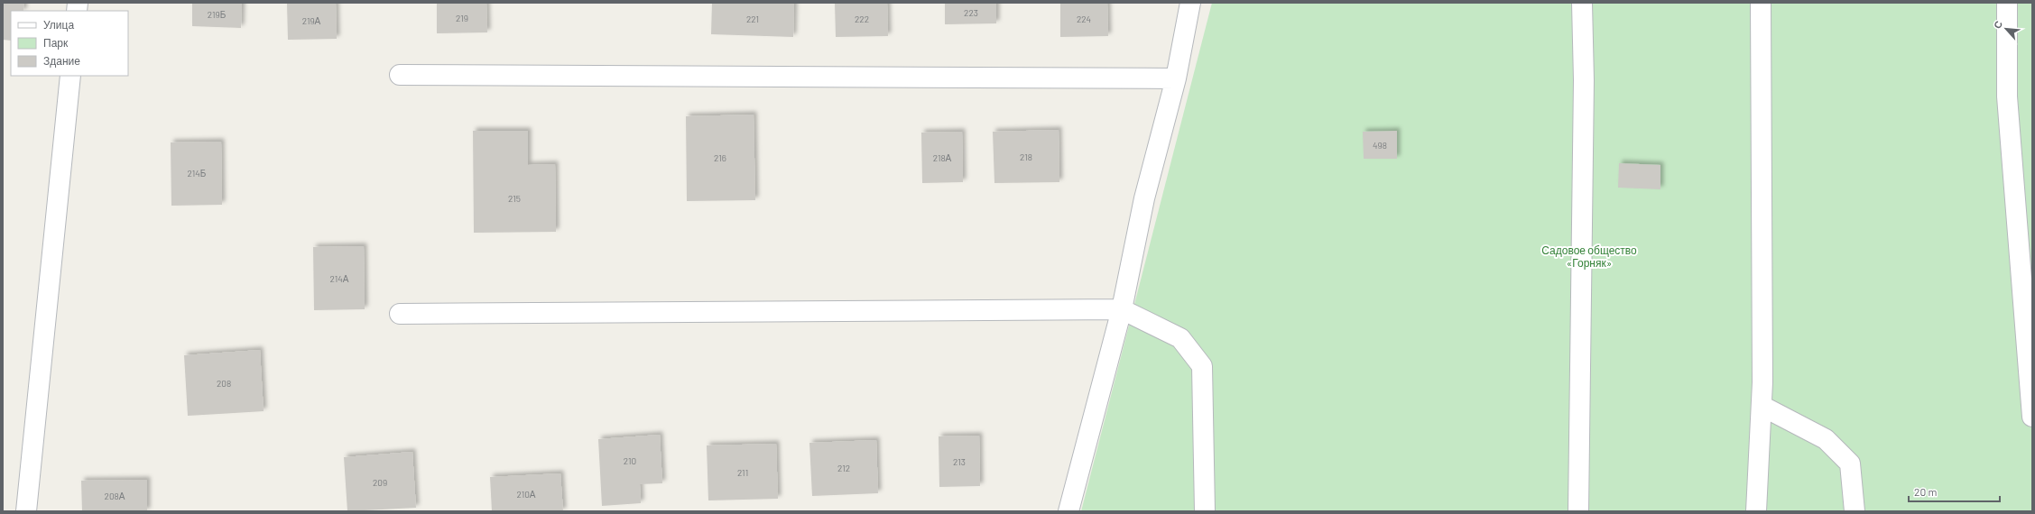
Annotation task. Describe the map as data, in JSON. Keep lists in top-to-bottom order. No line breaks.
{"parks":["Садовое общество «Горняк»"],"house_numbers":["223","219Б","219","221","222","224","219А","498","218","216","218А","214Б","215","214А","208","210","213","212","211","209","210А","208А"],"legend":["Улица","Парк","Здание"],"scale_bar":"20 m","north":"top left"}
